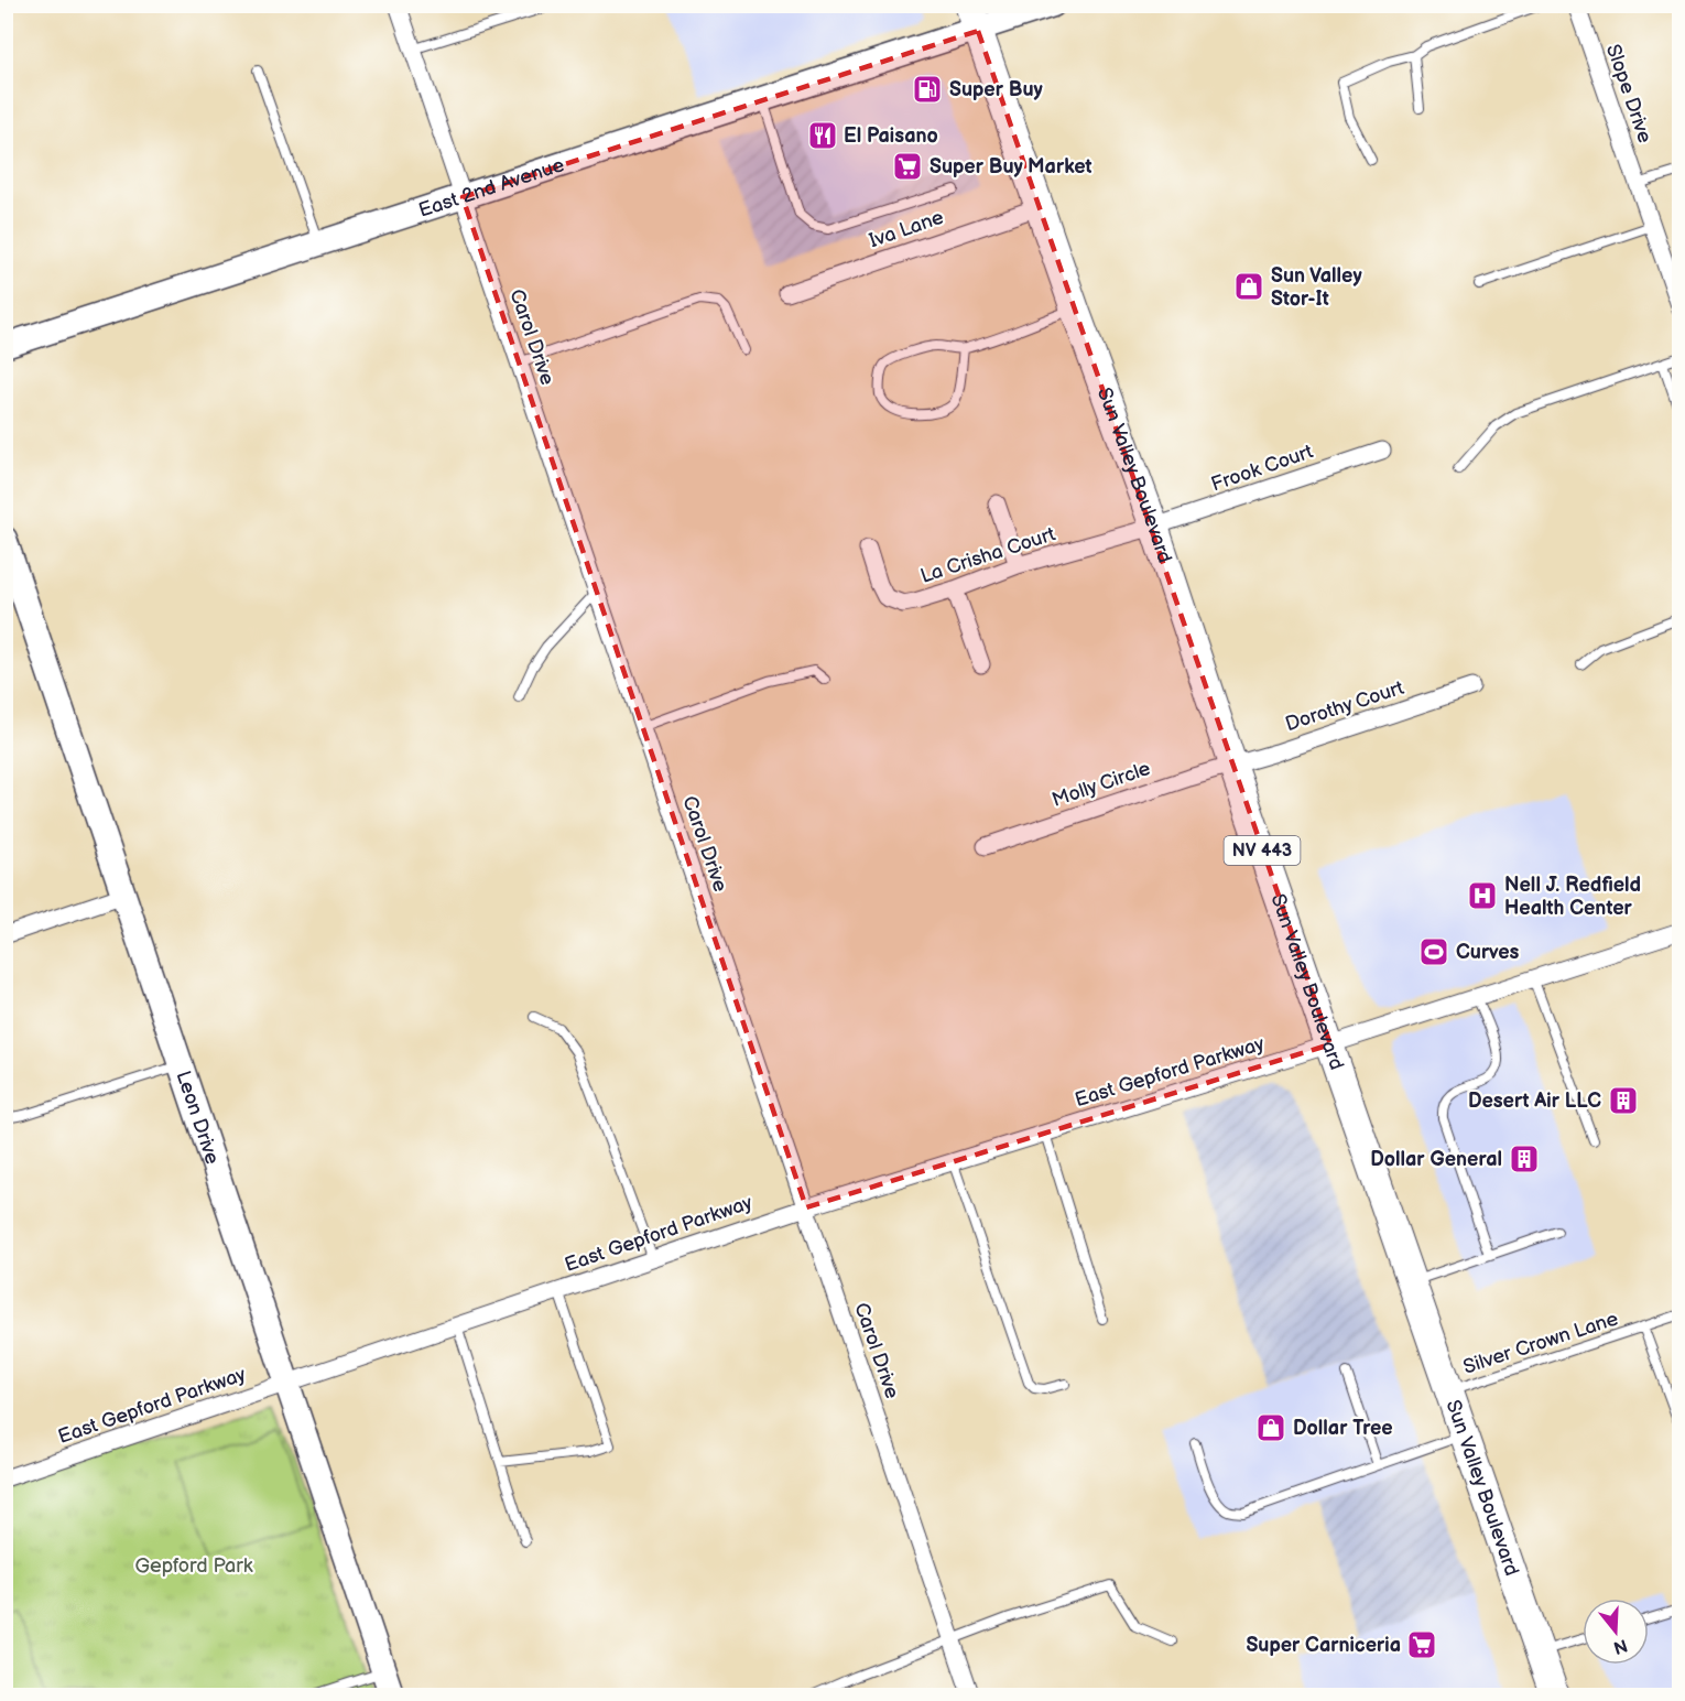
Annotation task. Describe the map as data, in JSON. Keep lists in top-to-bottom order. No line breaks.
{"streets":{"main road":["Sun Valley Boulevard","NV 443"],"street":["Slope Drive","East 2nd Avenue","Iva Lane","Carol Drive","Frook Court","La Crisha Court","Dorothy Court","Molly Circle","East Gepford Parkway","Leon Drive"],"lane":["Silver Crown Lane"]},"crossings":[["East 2nd Avenue","Carol Drive"],["East 2nd Avenue","Sun Valley Boulevard"],["Iva Lane","Sun Valley Boulevard"],["Carol Drive","East Gepford Parkway"],["Frook Court","Sun Valley Boulevard"],["Frook Court","La Crisha Court"],["Sun Valley Boulevard","La Crisha Court"],["Sun Valley Boulevard","Dorothy Court"],["Sun Valley Boulevard","Molly Circle"],["Sun Valley Boulevard","East Gepford Parkway"],["Sun Valley Boulevard","Silver Crown Lane"],["Dorothy Court","Molly Circle"],["East Gepford Parkway","Leon Drive"]],"parks":["Gepford Park"],"places":{"fuel station":["Super Buy"],"restaurant":["El Paisano"],"supermarket":["Super Buy Market","Super Carniceria"],"shop":["Sun Valley Stor-It","Dollar Tree"],"hospital":["Nell J. Redfield Health Center"],"sports":["Curves"],"building":["Desert Air LLC","Dollar General"]},"north":"bottom"}
